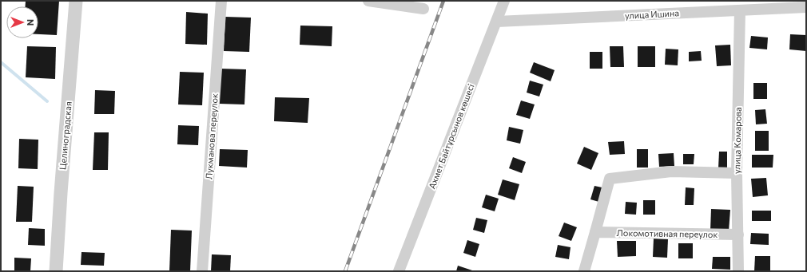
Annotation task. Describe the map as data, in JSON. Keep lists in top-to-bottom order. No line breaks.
{"streets":{"street":["улица Ишина","Целиноградская","Лукманова переулок","Ахмет Байтұрсынов көшесі","улица Комарова","Локомотивная переулок"]},"crossings":[["улица Ишина","Ахмет Байтұрсынов көшесі"],["улица Ишина","улица Комарова"],["улица Комарова","Локомотивная переулок"]],"north":"right"}
